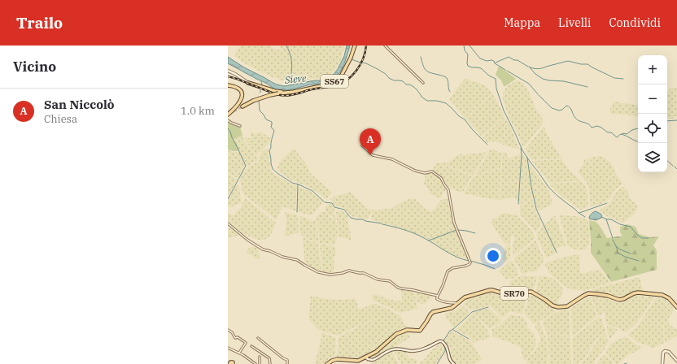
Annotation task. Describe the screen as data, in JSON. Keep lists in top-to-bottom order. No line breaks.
{"streets":{"main road":["SS67","SR70"]},"water":["Sieve"],"page":{"header":"Trailo","nav":["Mappa","Livelli","Condividi"],"heading":"Vicino","map_buttons":["+","−"],"list":[{"mark":"A","name":"San Niccolò","note":"Chiesa","value":"1.0 km"}],"pins":"A"}}
